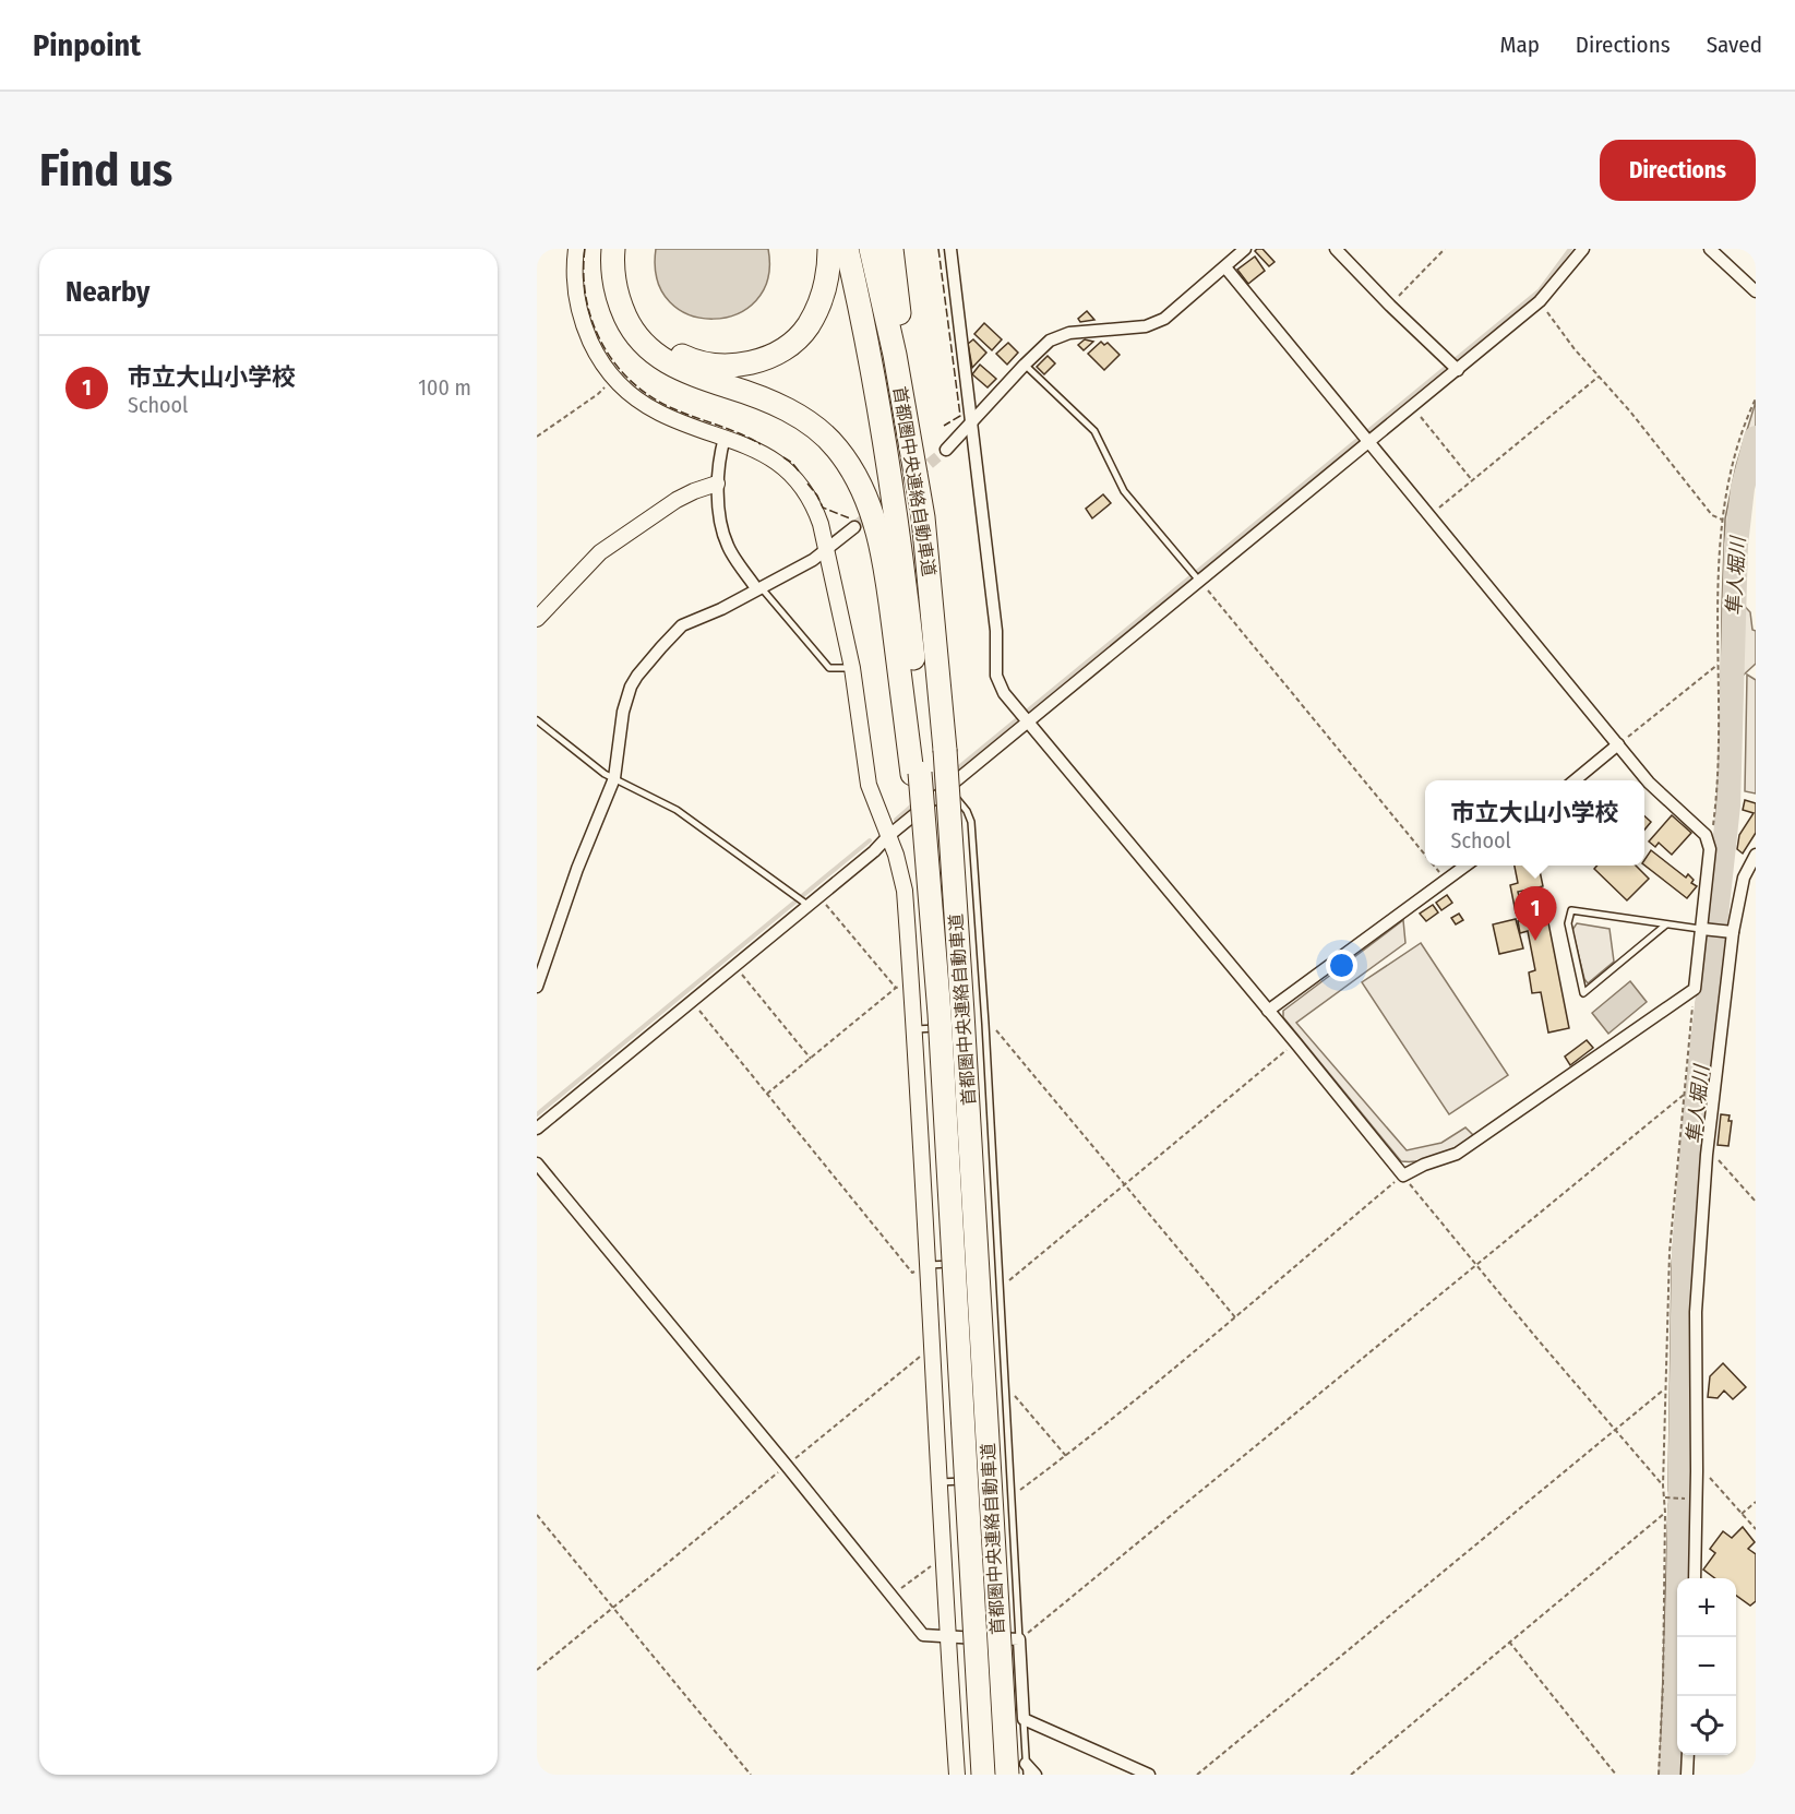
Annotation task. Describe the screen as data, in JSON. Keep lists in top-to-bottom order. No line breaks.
{"streets":{"highway":["首都圏中央連絡自動車道"]},"water":["隼人堀川"],"page":{"header":"Pinpoint","nav":["Map","Directions","Saved"],"buttons":"Directions","title":"Find us","heading":"Nearby","list":[{"mark":"1","name":"市立大山小学校","note":"School","value":"100 m"}],"popup":["市立大山小学校","School"],"pins":"1","map_buttons":["+","−"]}}
